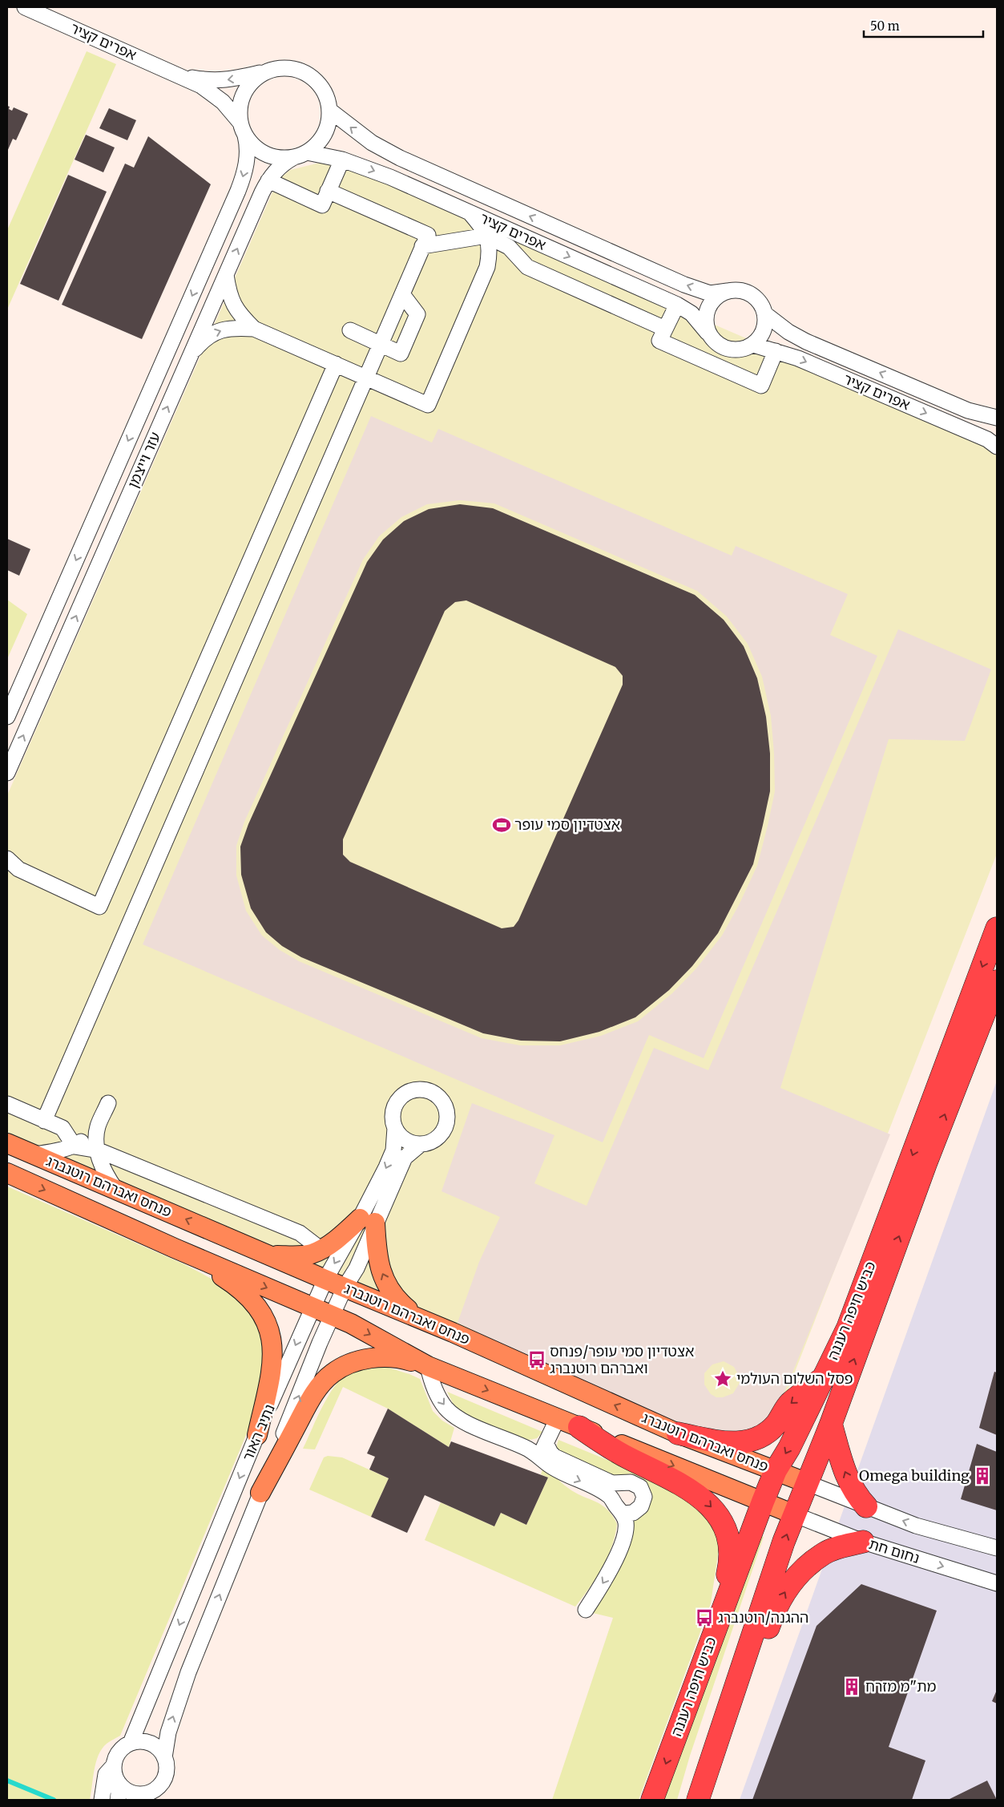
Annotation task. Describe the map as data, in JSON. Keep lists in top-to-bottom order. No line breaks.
{"streets":{"highway":["כביש חיפה רעננה"],"main road":["פנחס ואברהם רוטנברג"],"street":["אפרים קציר","עזר וייצמן","נתיב האור","נחום חת"]},"crossings":[["אפרים קציר","עזר וייצמן"],["פנחס ואברהם רוטנברג","כביש חיפה רעננה"],["פנחס ואברהם רוטנברג","נתיב האור"],["פנחס ואברהם רוטנברג","נחום חת"],["כביש חיפה רעננה","נחום חת"]],"places":{"sports":["אצטדיון סמי עופר"],"bus stop":["אצטדיון סמי עופר/פנחס ואברהם רוטנברג","ההגנה/רוטנברג"],"place":["פסל השלום העולמי"],"building":["Omega building","מת\"מ מזרח"]},"scale_bar":"50 m"}
